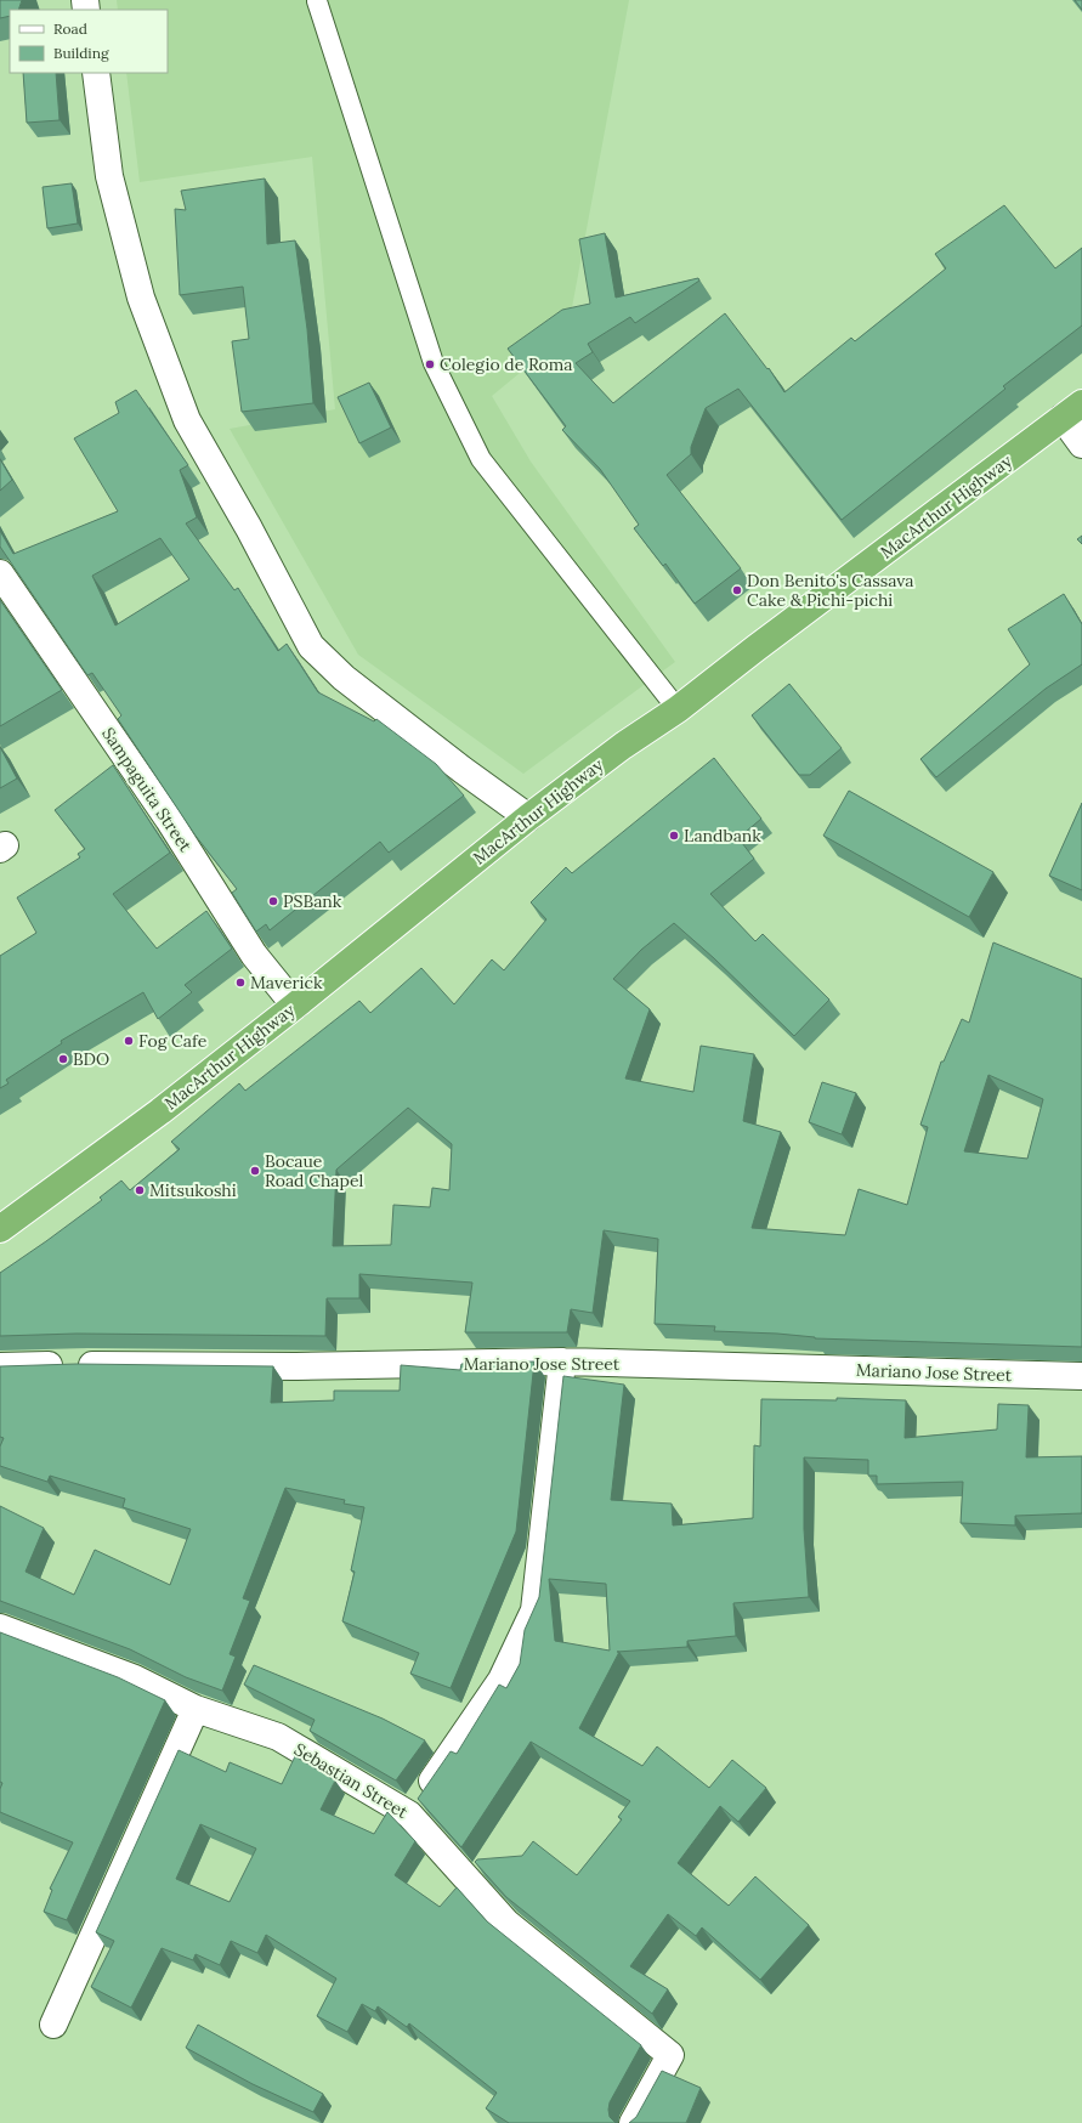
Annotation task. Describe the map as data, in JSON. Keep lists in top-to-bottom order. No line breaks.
{"streets":{"highway":["MacArthur Highway"],"street":["Sampaguita Street","Mariano Jose Street","Sebastian Street"]},"crossings":[["MacArthur Highway","Sampaguita Street"]],"places":["Colegio de Roma","Don Benito's Cassava Cake & Pichi-pichi","Landbank","PSBank","Maverick","Fog Cafe","BDO","Bocaue Road Chapel","Mitsukoshi"],"legend":["Road","Building"]}
